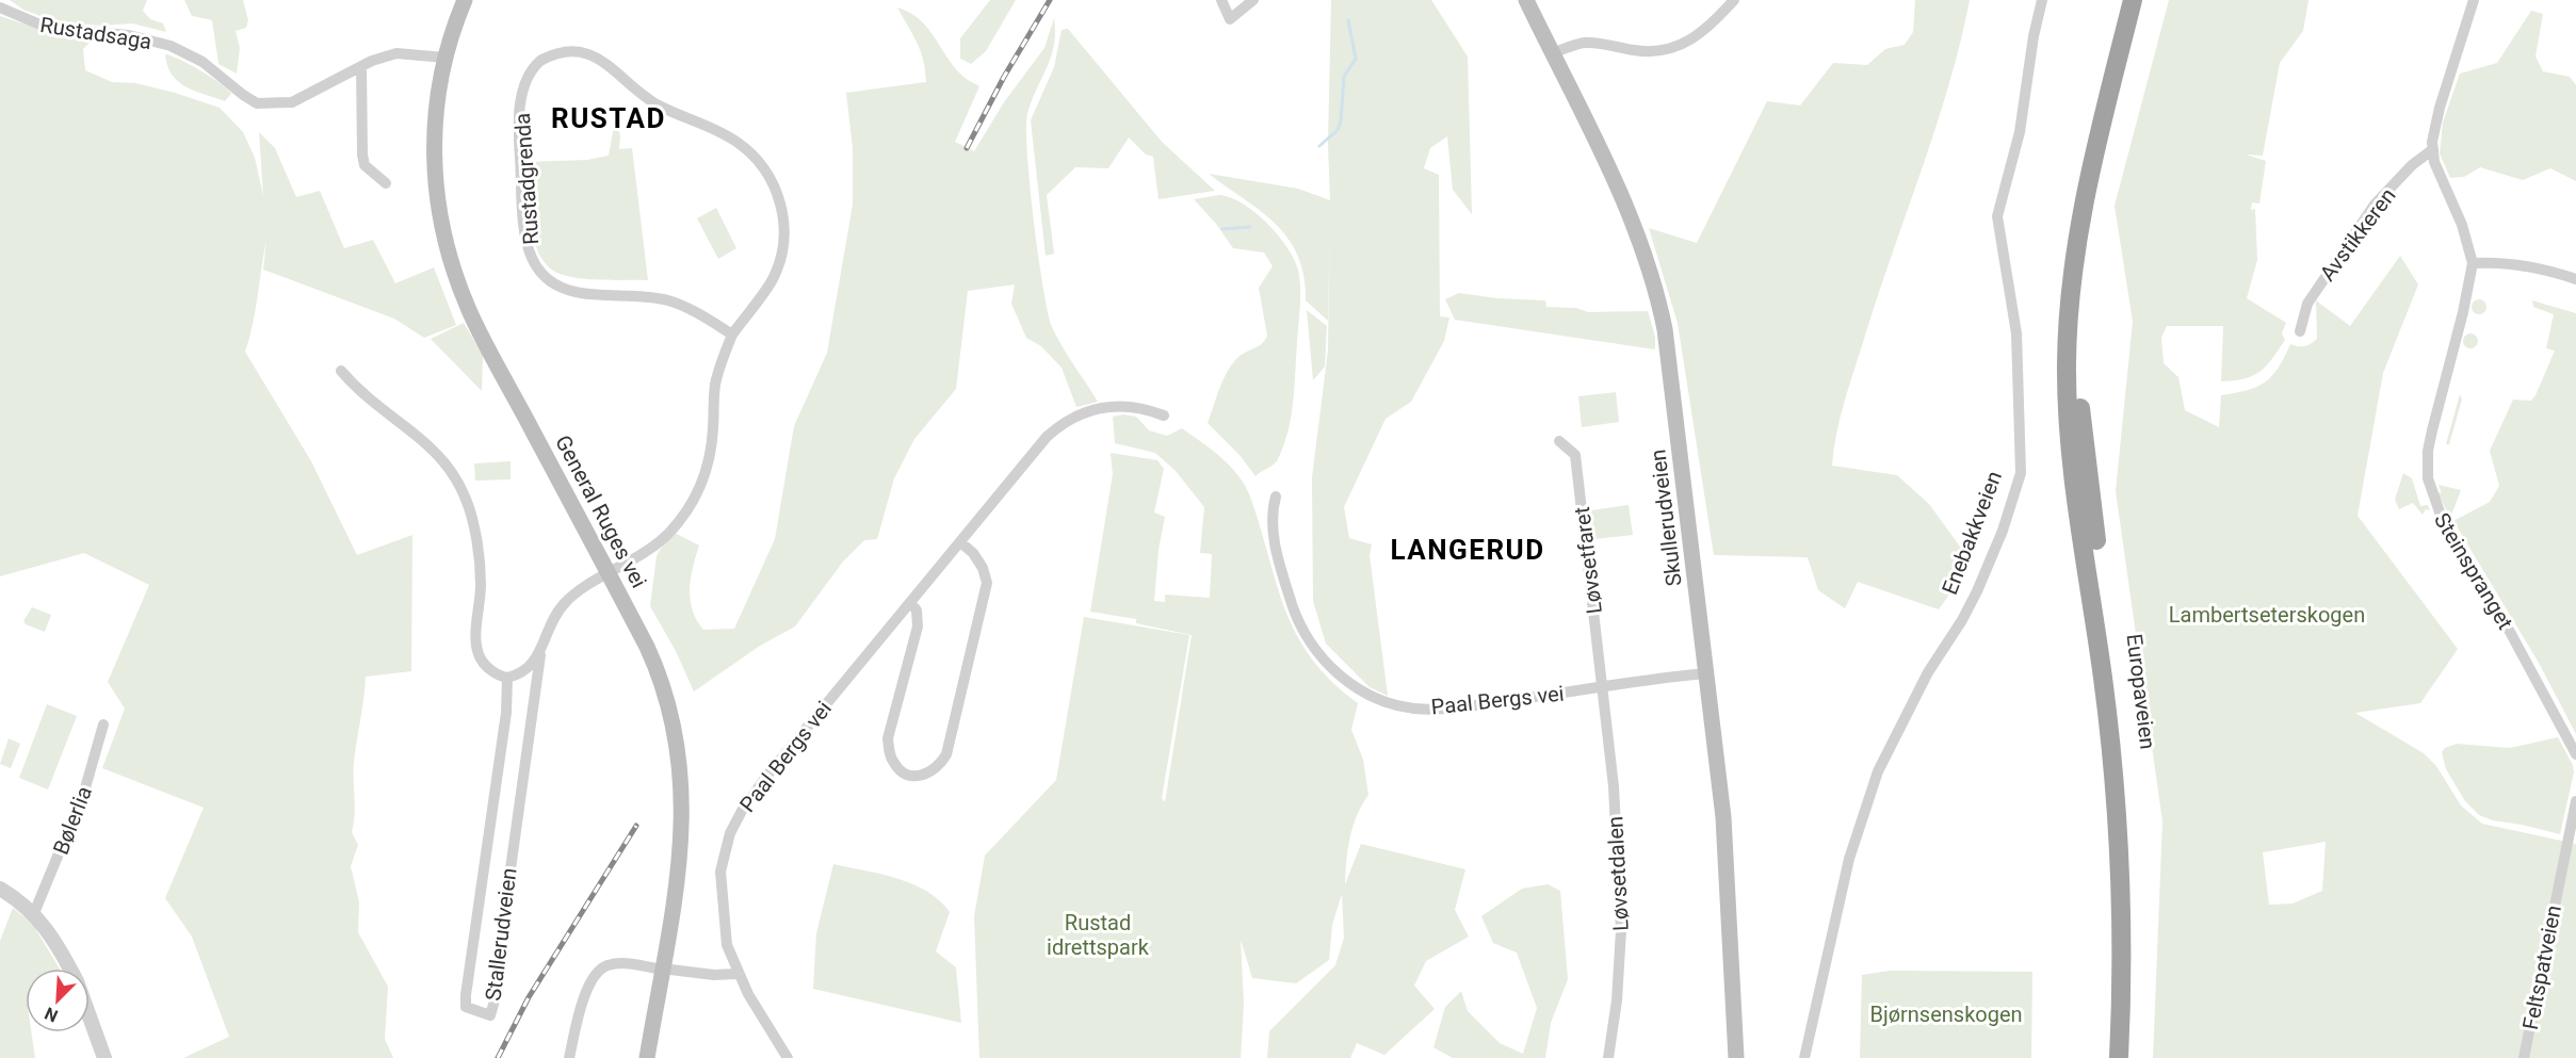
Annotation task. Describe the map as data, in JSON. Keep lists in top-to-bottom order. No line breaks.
{"streets":{"highway":["Europaveien"],"main road":["General Ruges vei","Skullerudveien"],"street":["Rustadsaga","Rustadgrenda","Avstikkeren","Enebakkveien","Løvsetfaret","Steinspranget","Paal Bergs vei","Bølerlia","Løvsetdalen","Stallerudveien","Feltspatveien"]},"crossings":[["Rustadsaga","General Ruges vei"],["Rustadgrenda","General Ruges vei"],["Rustadgrenda","Stallerudveien"],["Avstikkeren","Steinspranget"],["General Ruges vei","Stallerudveien"],["Skullerudveien","Paal Bergs vei"],["Løvsetfaret","Paal Bergs vei"],["Løvsetfaret","Løvsetdalen"],["Paal Bergs vei","Løvsetdalen"]],"districts":["RUSTAD","LANGERUD"],"parks":["Lambertseterskogen","Rustad idrettspark","Bjørnsenskogen"],"north":"bottom left"}
